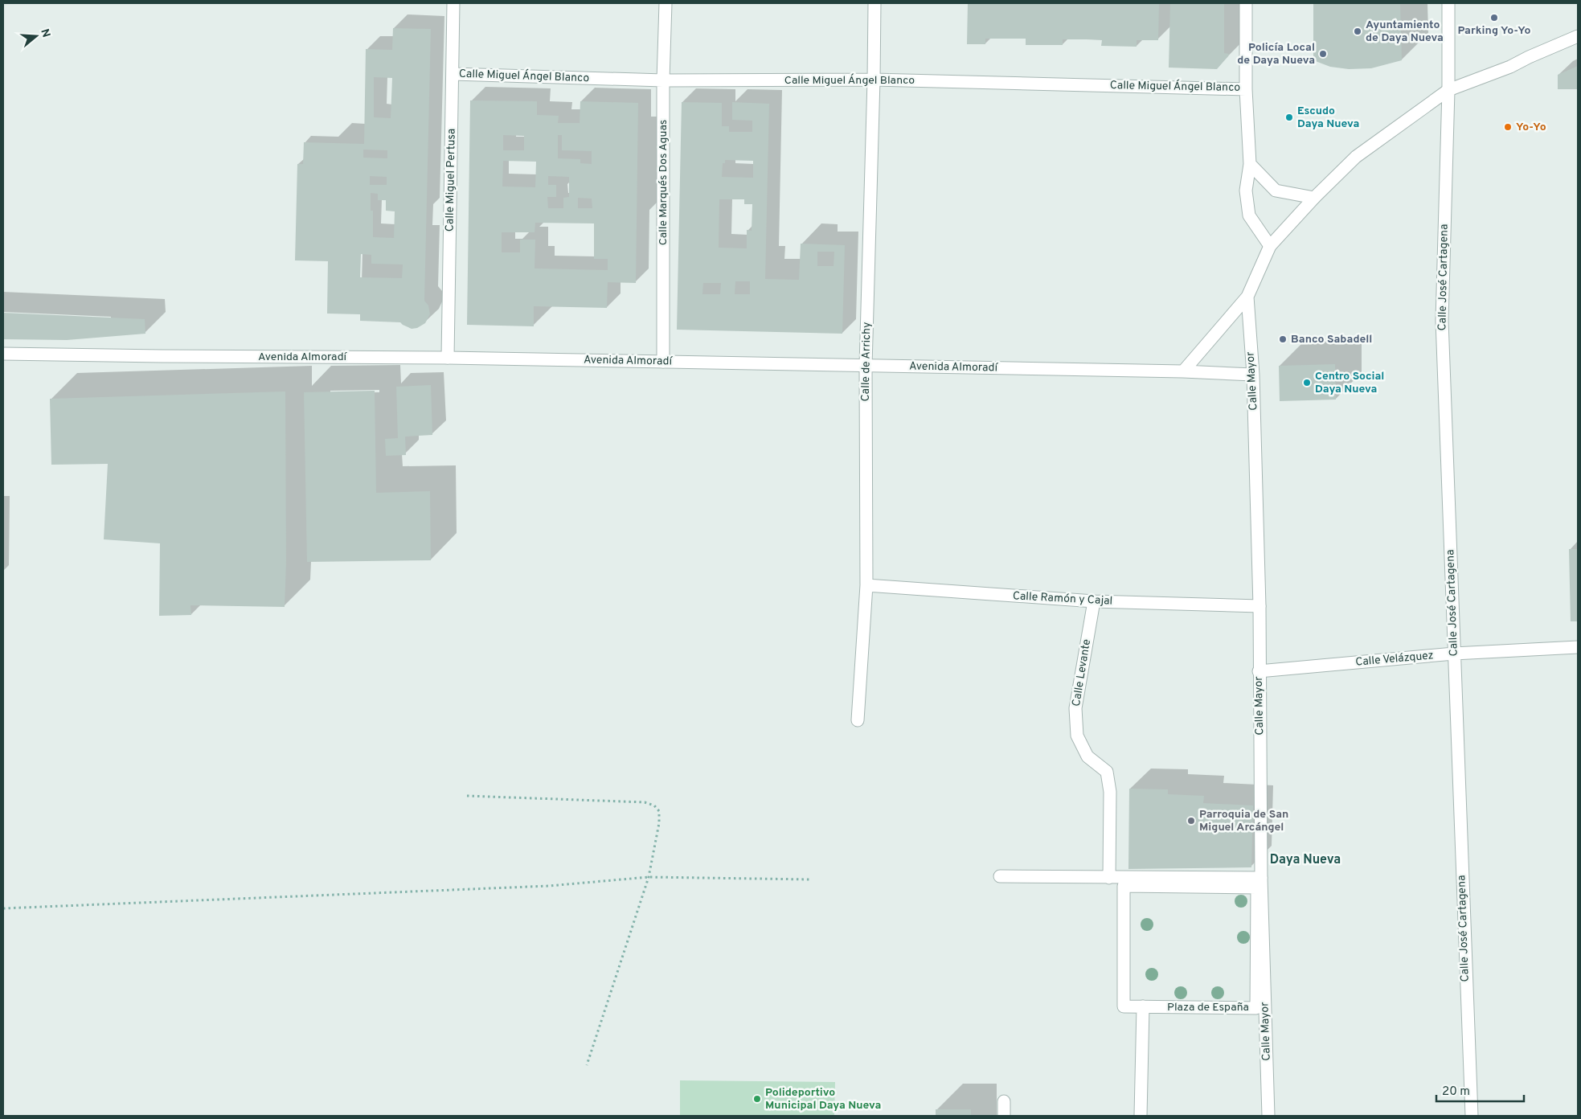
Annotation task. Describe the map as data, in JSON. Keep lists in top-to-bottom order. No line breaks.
{"streets":{"street":["Calle Miguel Ángel Blanco","Calle Miguel Pertusa","Calle Marqués Dos Aguas","Calle José Cartagena","Avenida Almoradí","Calle de Arrichy","Calle Mayor","Calle Ramón y Cajal","Calle Velázquez","Calle Levante","Plaza de España"]},"crossings":[["Calle Miguel Ángel Blanco","Calle Miguel Pertusa"],["Calle Miguel Ángel Blanco","Calle Marqués Dos Aguas"],["Calle Miguel Ángel Blanco","Calle de Arrichy"],["Calle Miguel Pertusa","Avenida Almoradí"],["Calle Marqués Dos Aguas","Avenida Almoradí"],["Calle José Cartagena","Calle Velázquez"],["Avenida Almoradí","Calle de Arrichy"],["Avenida Almoradí","Calle Mayor"],["Calle de Arrichy","Calle Ramón y Cajal"],["Calle Mayor","Calle Ramón y Cajal"],["Calle Mayor","Calle Velázquez"],["Calle Ramón y Cajal","Calle Levante"]],"districts":["Daya Nueva"],"places":["Parking Yo-Yo","Ayuntamiento de Daya Nueva","Policía Local de Daya Nueva","Escudo Daya Nueva","Yo-Yo","Banco Sabadell","Centro Social Daya Nueva","Parroquia de San Miguel Arcángel","Polideportivo Municipal Daya Nueva"],"scale_bar":"20 m","north":"right"}
